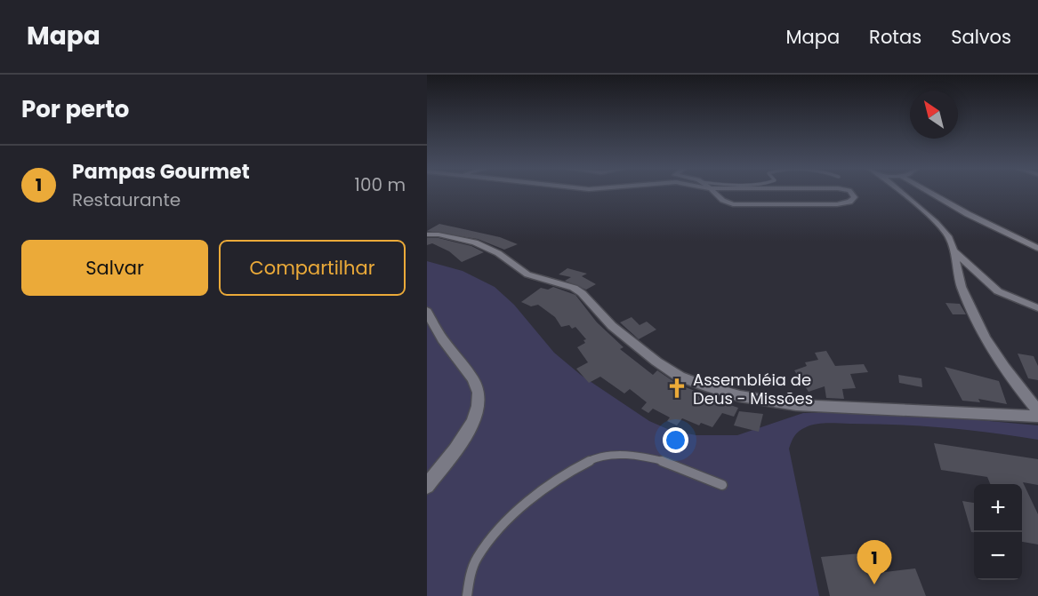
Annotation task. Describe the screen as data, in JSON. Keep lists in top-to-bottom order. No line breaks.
{"places":{"church":["Assembléia de Deus - Missões"]},"north":"top left","page":{"header":"Mapa","nav":["Mapa","Rotas","Salvos"],"heading":"Por perto","list":[{"mark":"1","name":"Pampas Gourmet","note":"Restaurante","value":"100 m"}],"buttons":["Salvar","Compartilhar"],"map_buttons":["+","−"],"pins":"1"}}
